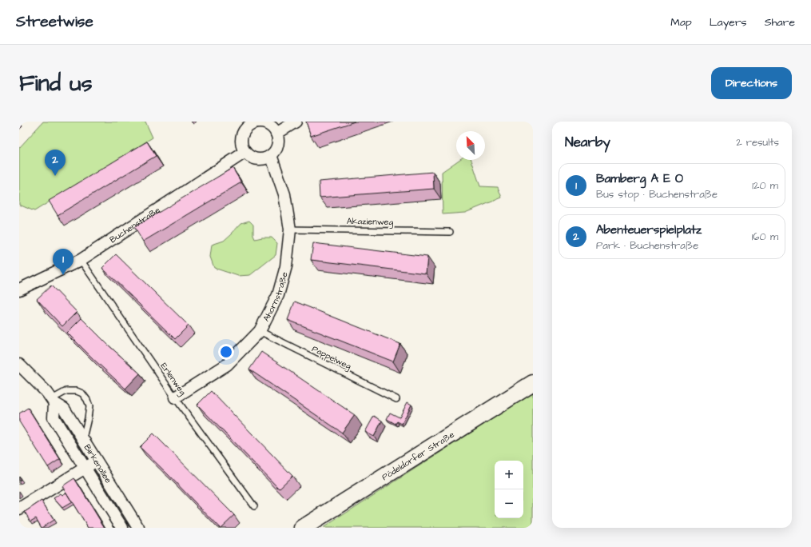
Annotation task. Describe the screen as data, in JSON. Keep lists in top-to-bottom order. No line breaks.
{"streets":{"main road":["Pödeldorfer Straße"],"street":["Buchenstraße","Ahornstraße","Birkenallee"],"lane":["Akazienweg","Pappelweg","Erlenweg"]},"crossings":[["Akazienweg","Ahornstraße"],["Buchenstraße","Ahornstraße"],["Buchenstraße","Erlenweg"],["Ahornstraße","Pappelweg"],["Ahornstraße","Erlenweg"]],"north":"top left","page":{"header":"Streetwise","nav":["Map","Layers","Share"],"buttons":"Directions","title":"Find us","heading":["Nearby","2 results"],"pins":["2","1"],"list":[{"mark":"1","name":"Bamberg A E O","note":"Bus stop · Buchenstraße","value":"120 m"},{"mark":"2","name":"Abenteuerspielplatz","note":"Park · Buchenstraße","value":"160 m"}],"map_buttons":["+","−"]}}
